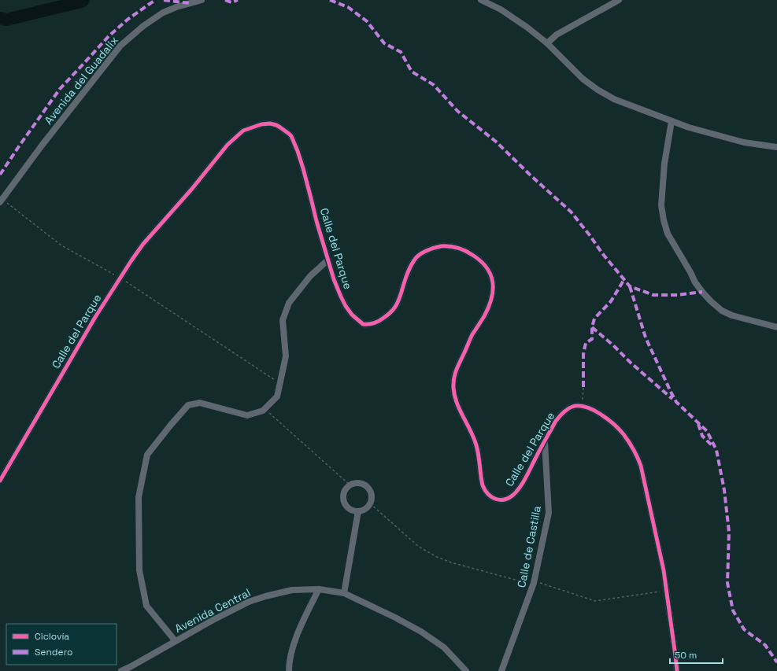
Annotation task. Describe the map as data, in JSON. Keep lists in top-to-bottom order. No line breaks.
{"streets":{"street":["Avenida del Guadalix","Calle del Parque","Calle de Castilla","Avenida Central"]},"crossings":[["Calle del Parque","Calle de Castilla"]],"legend":["Ciclovía","Sendero"],"scale_bar":"50 m"}
